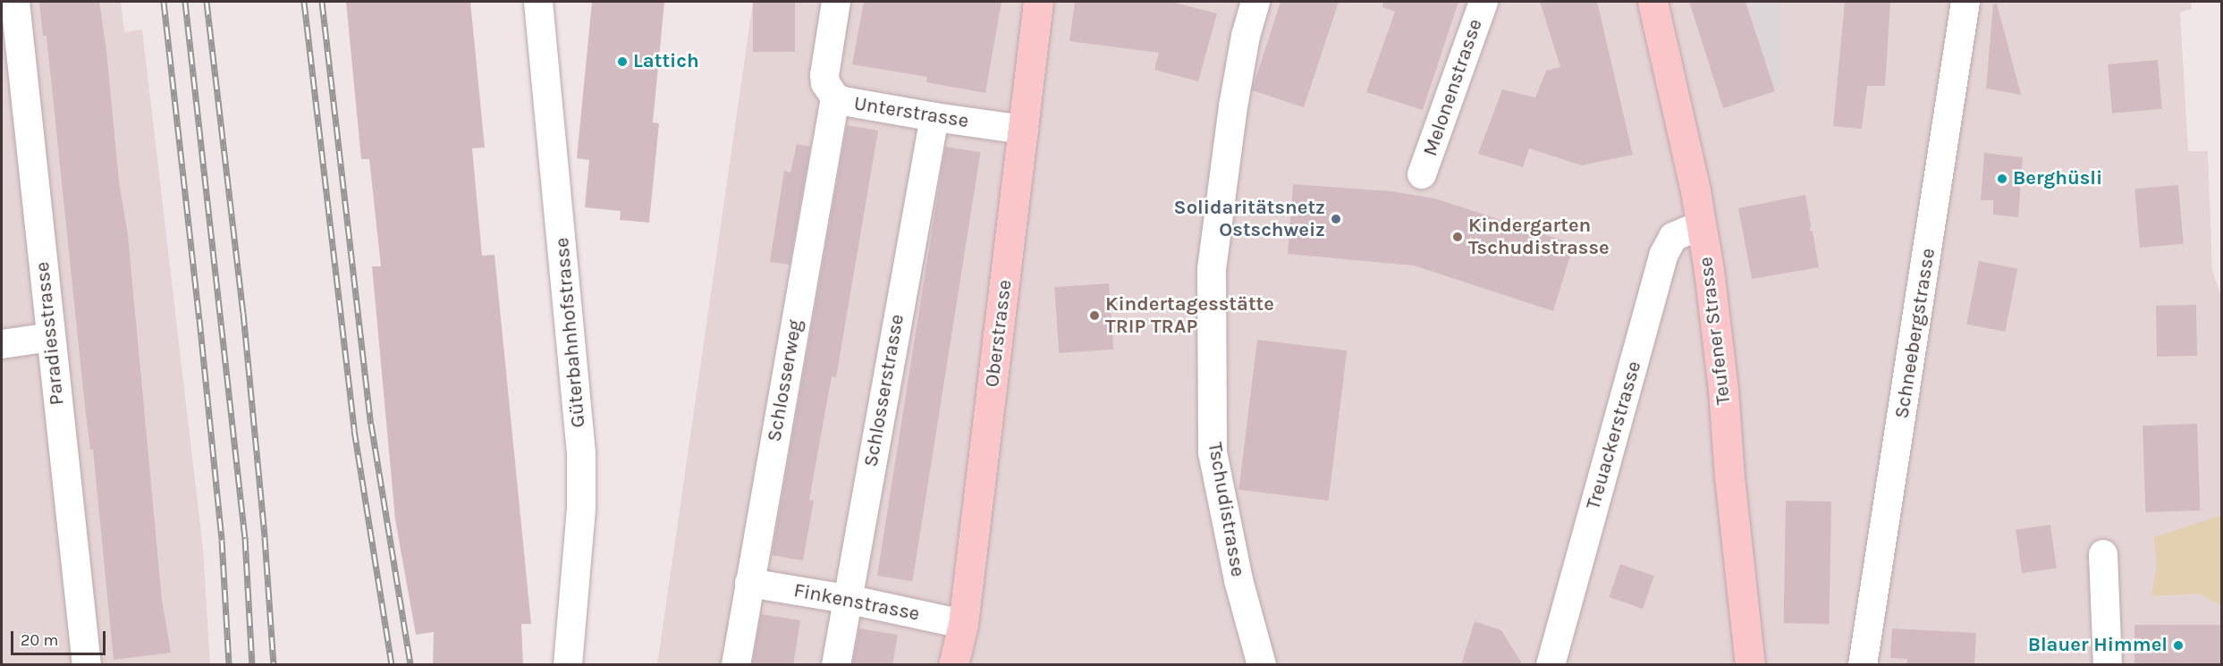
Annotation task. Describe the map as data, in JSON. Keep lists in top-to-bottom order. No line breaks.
{"streets":{"street":["Melonenstrasse","Unterstrasse","Teufener Strasse","Güterbahnhofstrasse","Paradiesstrasse","Oberstrasse","Schneebergstrasse","Schlosserweg","Schlosserstrasse","Treuackerstrasse","Tschudistrasse","Finkenstrasse"]},"crossings":[["Unterstrasse","Oberstrasse"],["Unterstrasse","Schlosserweg"],["Unterstrasse","Schlosserstrasse"],["Teufener Strasse","Treuackerstrasse"],["Oberstrasse","Finkenstrasse"],["Schlosserweg","Finkenstrasse"],["Schlosserstrasse","Finkenstrasse"]],"places":["Lattich","Berghüsli","Solidaritätsnetz Ostschweiz","Kindergarten Tschudistrasse","Kindertagesstätte TRIP TRAP","Blauer Himmel"],"scale_bar":"20 m"}
